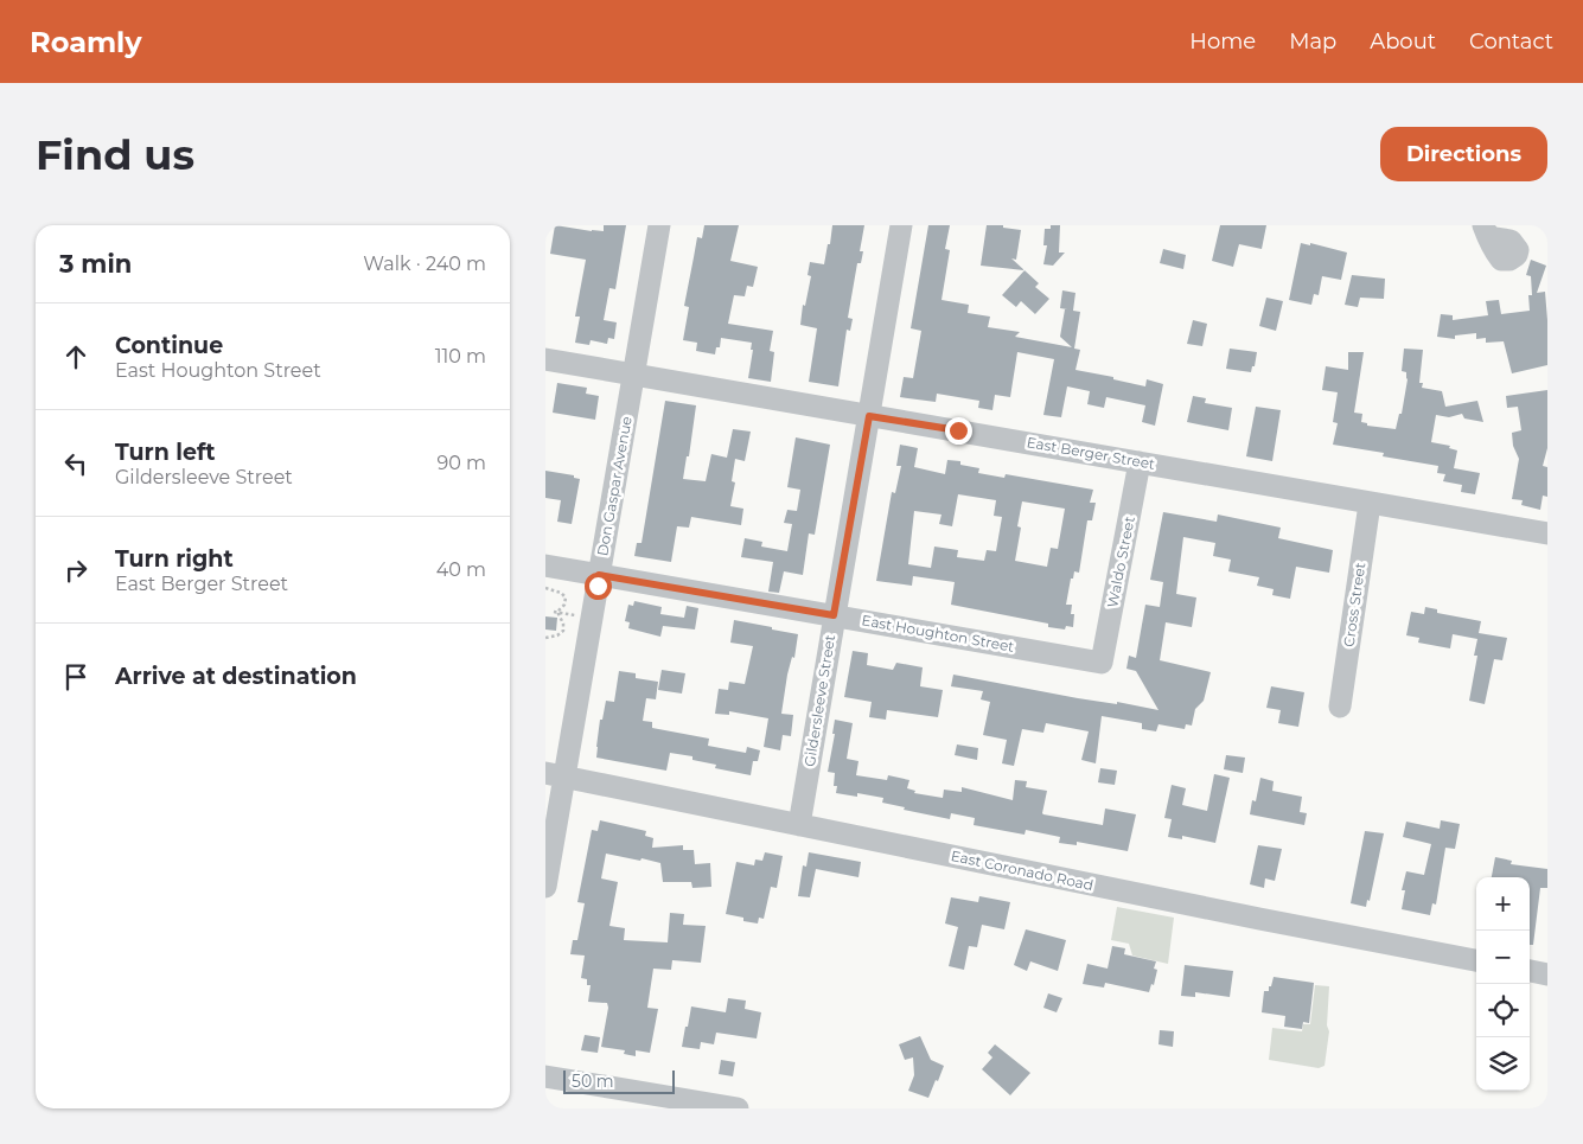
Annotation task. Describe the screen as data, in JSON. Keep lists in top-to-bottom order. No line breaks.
{"streets":{"street":["East Berger Street","Don Gaspar Avenue","Waldo Street","Cross Street","East Houghton Street","Gildersleeve Street","East Coronado Road"]},"crossings":[["East Berger Street","Don Gaspar Avenue"],["East Berger Street","Waldo Street"],["East Berger Street","Cross Street"],["East Berger Street","Gildersleeve Street"],["Don Gaspar Avenue","East Houghton Street"],["Don Gaspar Avenue","East Coronado Road"],["Waldo Street","East Houghton Street"],["East Houghton Street","Gildersleeve Street"],["Gildersleeve Street","East Coronado Road"]],"scale_bar":"50 m","page":{"header":"Roamly","nav":["Home","Map","About","Contact"],"buttons":"Directions","title":"Find us","heading":["3 min","Walk · 240 m"],"list":[["Continue","East Houghton Street","110 m"],["Turn left","Gildersleeve Street","90 m"],["Turn right","East Berger Street","40 m"],"Arrive at destination"],"map_buttons":["+","−"],"scale":"50 m"}}
